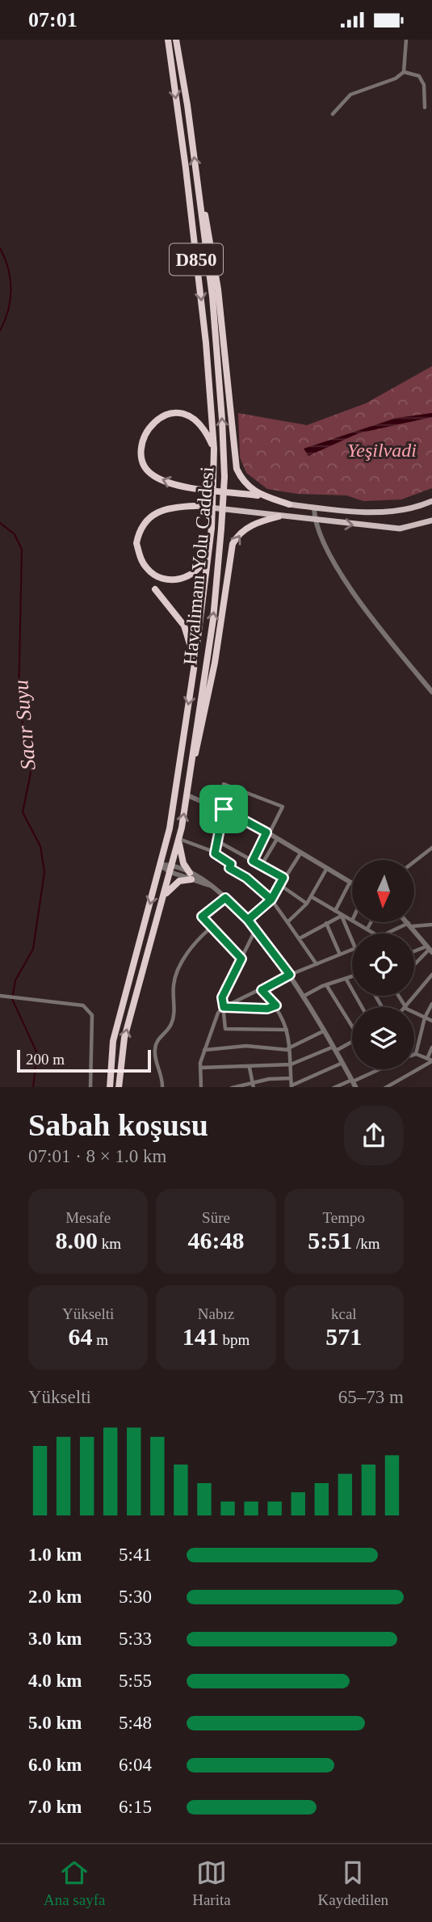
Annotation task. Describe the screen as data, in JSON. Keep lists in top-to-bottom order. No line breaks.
{"streets":{"highway":["D850","Havalimanı Yolu Caddesi"]},"water":["Sacır Suyu"],"parks":["Yeşilvadi"],"scale_bar":"200 m","north":"bottom","page":{"status":"07:01","scale":"200 m","heading":["Sabah koşusu","07:01 · 8 × 1.0 km"],"stats":[["Mesafe","8.00 km"],["Süre","46:48"],["Tempo","5:51 /km"],["Yükselti","64 m"],["Nabız","141 bpm"],["kcal","571"]],"chart":["Yükselti","65–73 m"],"list":[{"name":"1.0 km","note":"5:41"},{"name":"2.0 km","note":"5:30"},{"name":"3.0 km","note":"5:33"},{"name":"4.0 km","note":"5:55"},{"name":"5.0 km","note":"5:48"},{"name":"6.0 km","note":"6:04"},{"name":"7.0 km","note":"6:15"}],"tabs":["Ana sayfa","Harita","Kaydedilen"]}}
